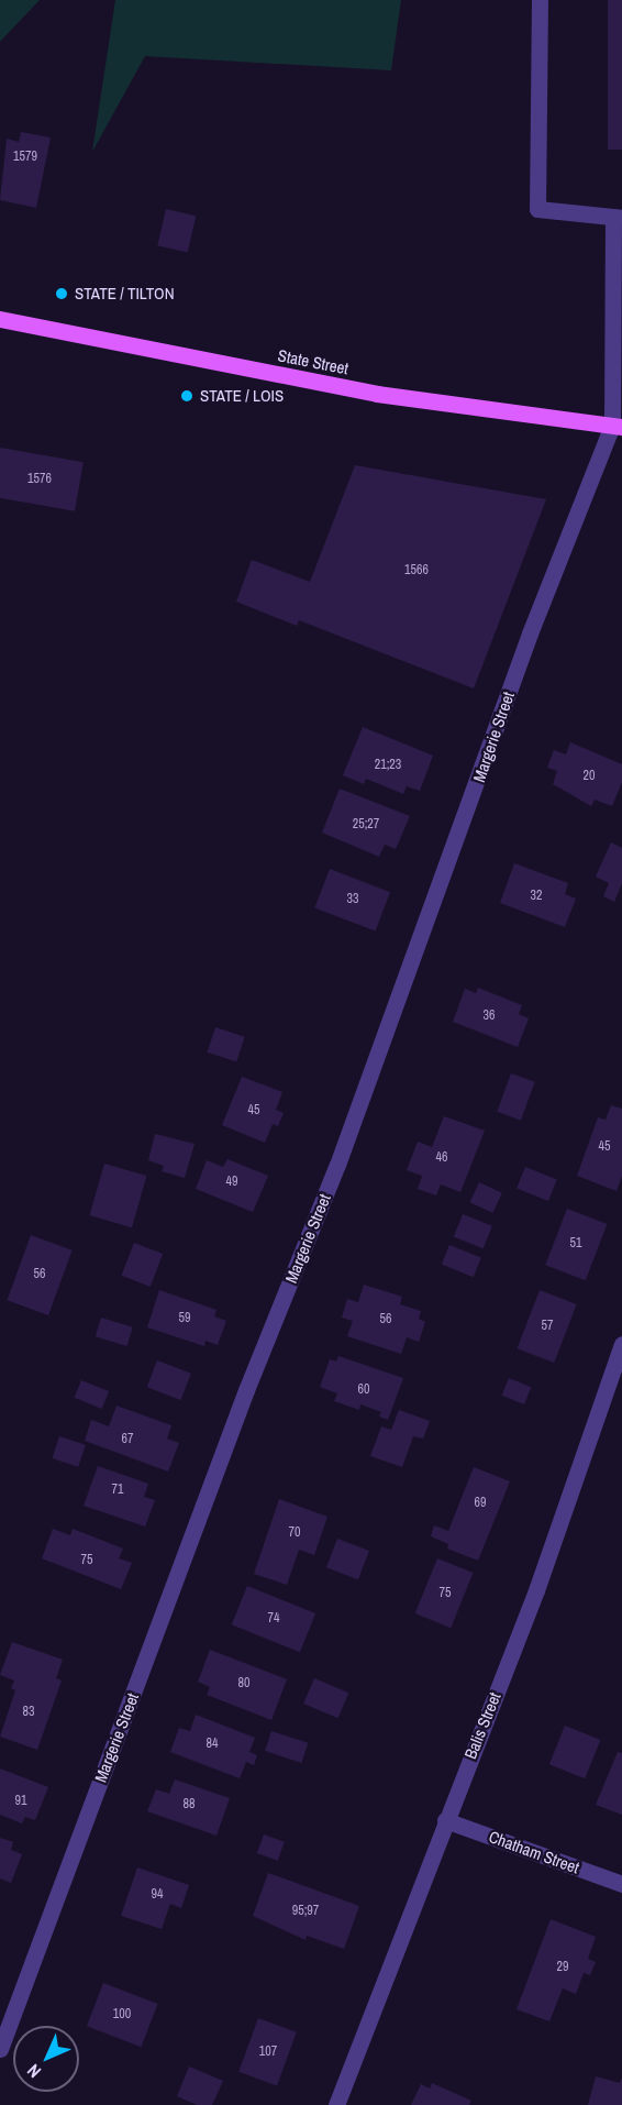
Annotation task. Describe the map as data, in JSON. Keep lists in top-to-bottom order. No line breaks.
{"streets":{"main road":["State Street"],"street":["Margerie Street","Balis Street","Chatham Street"]},"crossings":[["State Street","Margerie Street"],["Balis Street","Chatham Street"]],"places":["STATE / TILTON","STATE / LOIS"],"house_numbers":["1579","1576","1566","21;23","20","25;27","32","33","36","45","45","46","49","51","56","59","56","57","60","67","71","69","70","75","75","74","80","83","84","91","88","94","95;97","29","100","107"],"north":"bottom left"}
